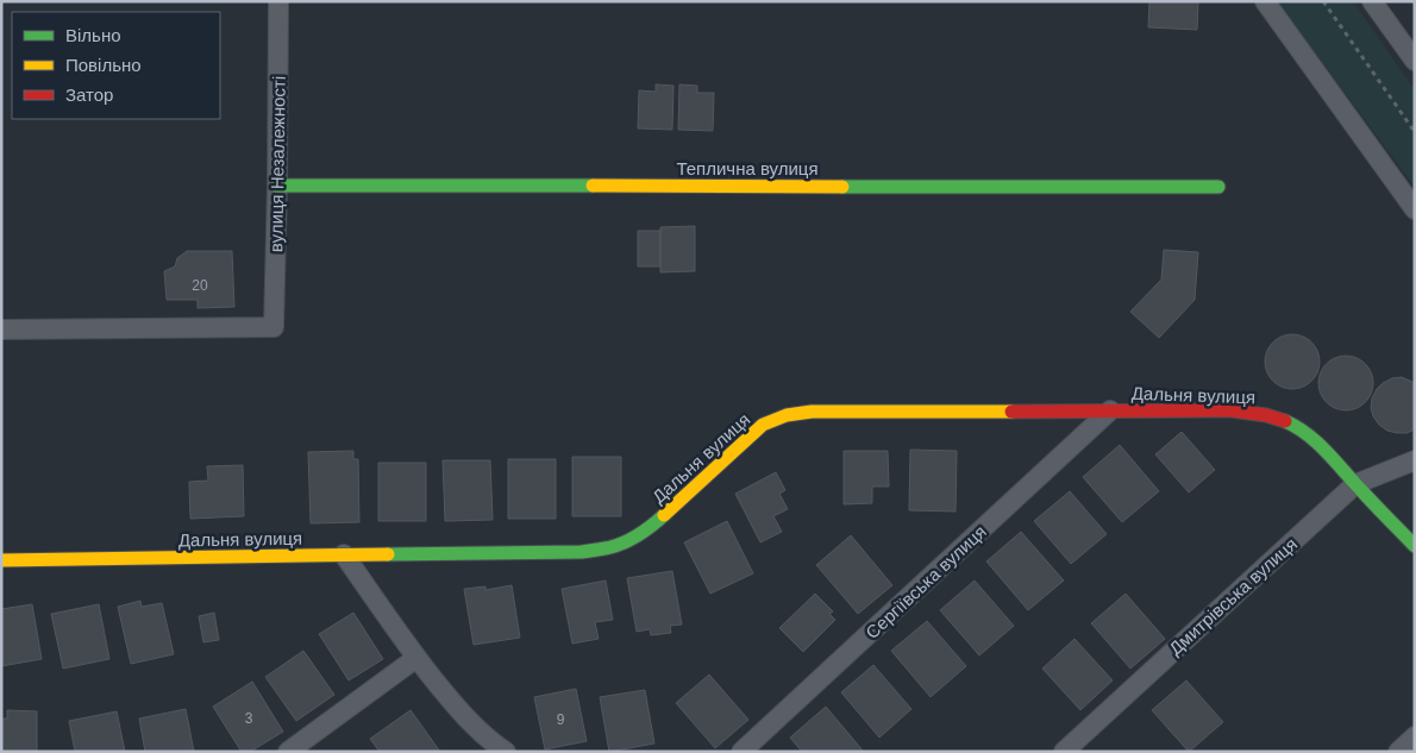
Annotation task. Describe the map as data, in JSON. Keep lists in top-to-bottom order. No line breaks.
{"streets":{"street":["вулиця Незалежності","Теплична вулиця","Дальня вулиця","Сергіївська вулиця","Дмитрівська вулиця"]},"crossings":[["вулиця Незалежності","Теплична вулиця"],["Дальня вулиця","Сергіївська вулиця"],["Дальня вулиця","Дмитрівська вулиця"]],"house_numbers":["20","3","9"],"legend":["Вільно","Повільно","Затор"]}
